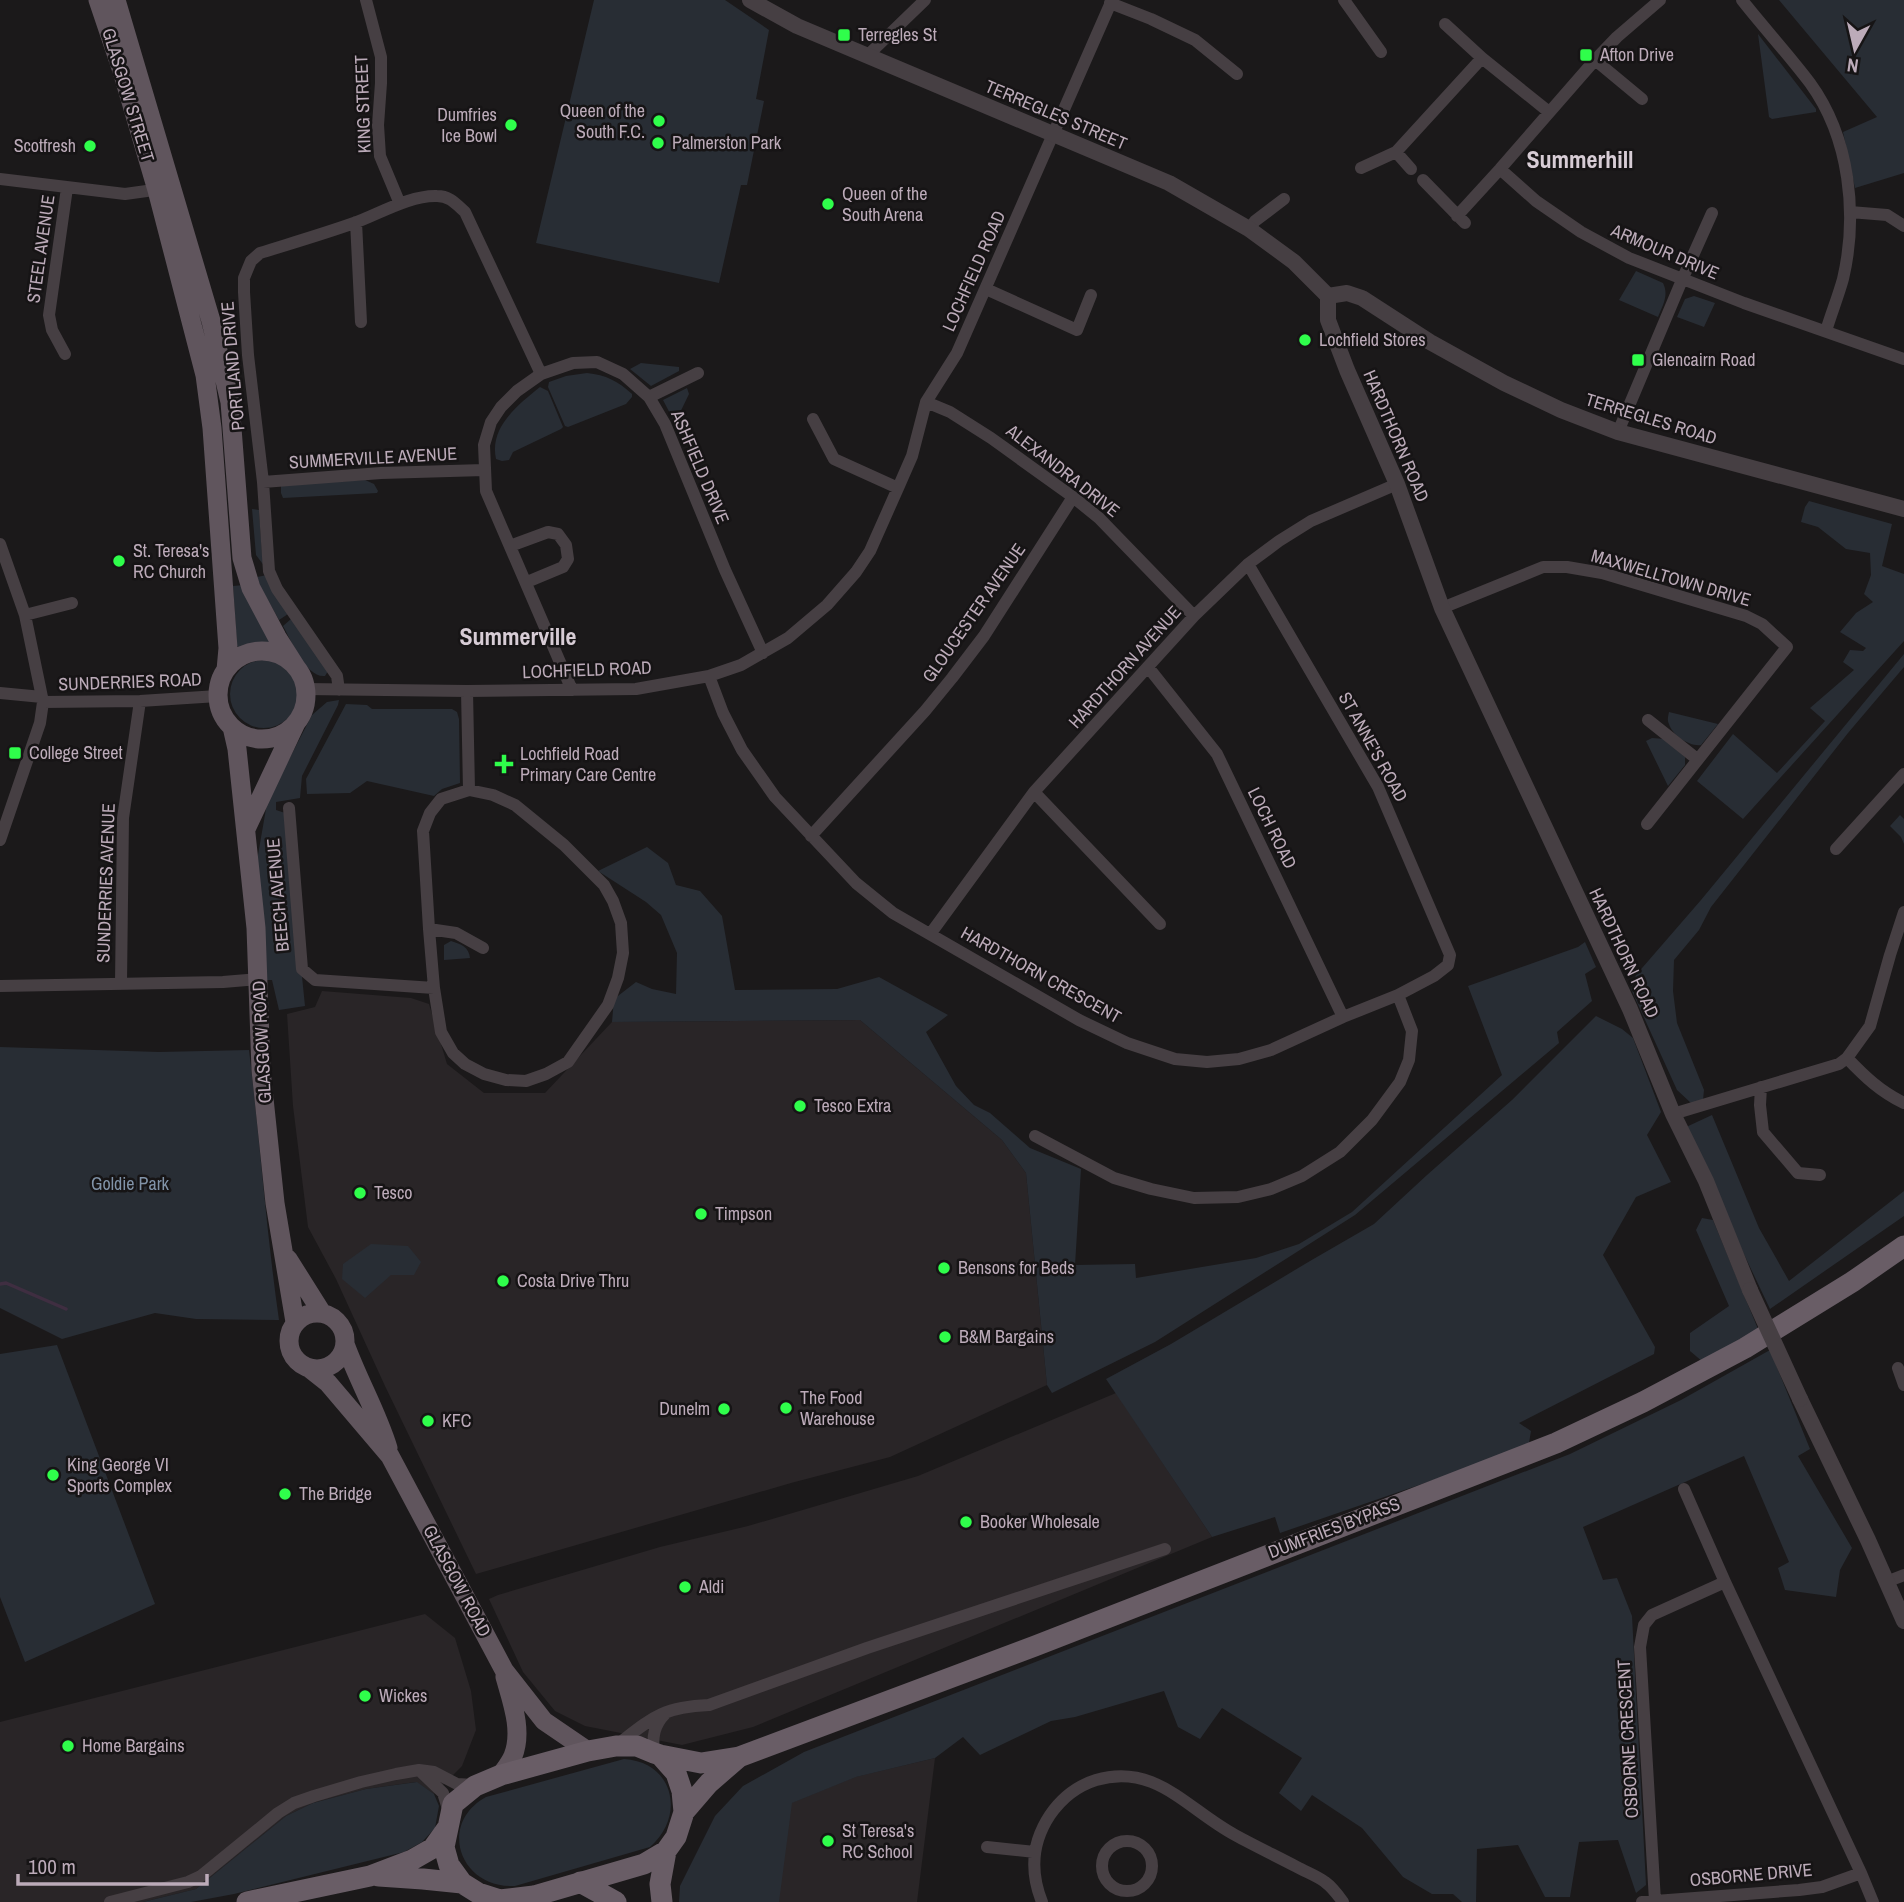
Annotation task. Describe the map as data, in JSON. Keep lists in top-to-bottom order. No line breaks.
{"streets":{"highway":["DUMFRIES BYPASS"],"main road":["GLASGOW STREET","GLASGOW ROAD"],"street":["KING STREET","TERREGLES STREET","STEEL AVENUE","ARMOUR DRIVE","LOCHFIELD ROAD","PORTLAND DRIVE","TERREGLES ROAD","HARDTHORN ROAD","SUMMERVILLE AVENUE","ASHFIELD DRIVE","ALEXANDRA DRIVE","MAXWELLTOWN DRIVE","GLOUCESTER AVENUE","HARDTHORN AVENUE","SUNDERRIES ROAD","ST ANNE'S ROAD","LOCH ROAD","SUNDERRIES AVENUE","BEECH AVENUE","HARDTHORN CRESCENT","OSBORNE CRESCENT","OSBORNE DRIVE"]},"crossings":[["KING STREET","PORTLAND DRIVE"],["TERREGLES STREET","LOCHFIELD ROAD"],["TERREGLES STREET","TERREGLES ROAD"],["TERREGLES STREET","HARDTHORN ROAD"],["LOCHFIELD ROAD","PORTLAND DRIVE"],["LOCHFIELD ROAD","ASHFIELD DRIVE"],["LOCHFIELD ROAD","ALEXANDRA DRIVE"],["LOCHFIELD ROAD","SUNDERRIES ROAD"],["LOCHFIELD ROAD","HARDTHORN CRESCENT"],["LOCHFIELD ROAD","GLASGOW ROAD"],["PORTLAND DRIVE","SUMMERVILLE AVENUE"],["PORTLAND DRIVE","ASHFIELD DRIVE"],["TERREGLES ROAD","HARDTHORN ROAD"],["HARDTHORN ROAD","MAXWELLTOWN DRIVE"],["HARDTHORN ROAD","HARDTHORN AVENUE"],["SUMMERVILLE AVENUE","ASHFIELD DRIVE"],["ALEXANDRA DRIVE","GLOUCESTER AVENUE"],["ALEXANDRA DRIVE","HARDTHORN AVENUE"],["GLOUCESTER AVENUE","HARDTHORN CRESCENT"],["HARDTHORN AVENUE","ST ANNE'S ROAD"],["HARDTHORN AVENUE","LOCH ROAD"],["HARDTHORN AVENUE","HARDTHORN CRESCENT"],["SUNDERRIES ROAD","SUNDERRIES AVENUE"],["SUNDERRIES ROAD","GLASGOW ROAD"],["ST ANNE'S ROAD","HARDTHORN CRESCENT"],["LOCH ROAD","HARDTHORN CRESCENT"],["GLASGOW ROAD","DUMFRIES BYPASS"],["OSBORNE CRESCENT","OSBORNE DRIVE"]],"districts":["Summerhill","Summerville"],"parks":["Goldie Park"],"places":{"transit":["Terregles St","Afton Drive","Glencairn Road","College Street"],"other":["Queen of the South F.C.","Dumfries Ice Bowl","Palmerston Park","Scotfresh","Queen of the South Arena","Lochfield Stores","St. Teresa's RC Church","Tesco Extra","Tesco","Timpson","Bensons for Beds","Costa Drive Thru","B&M Bargains","The Food Warehouse","Dunelm","KFC","King George VI Sports Complex","The Bridge","Booker Wholesale","Aldi","Wickes","Home Bargains","St Teresa's RC School"],"health":["Lochfield Road Primary Care Centre"]},"scale_bar":"100 m","north":"bottom"}
